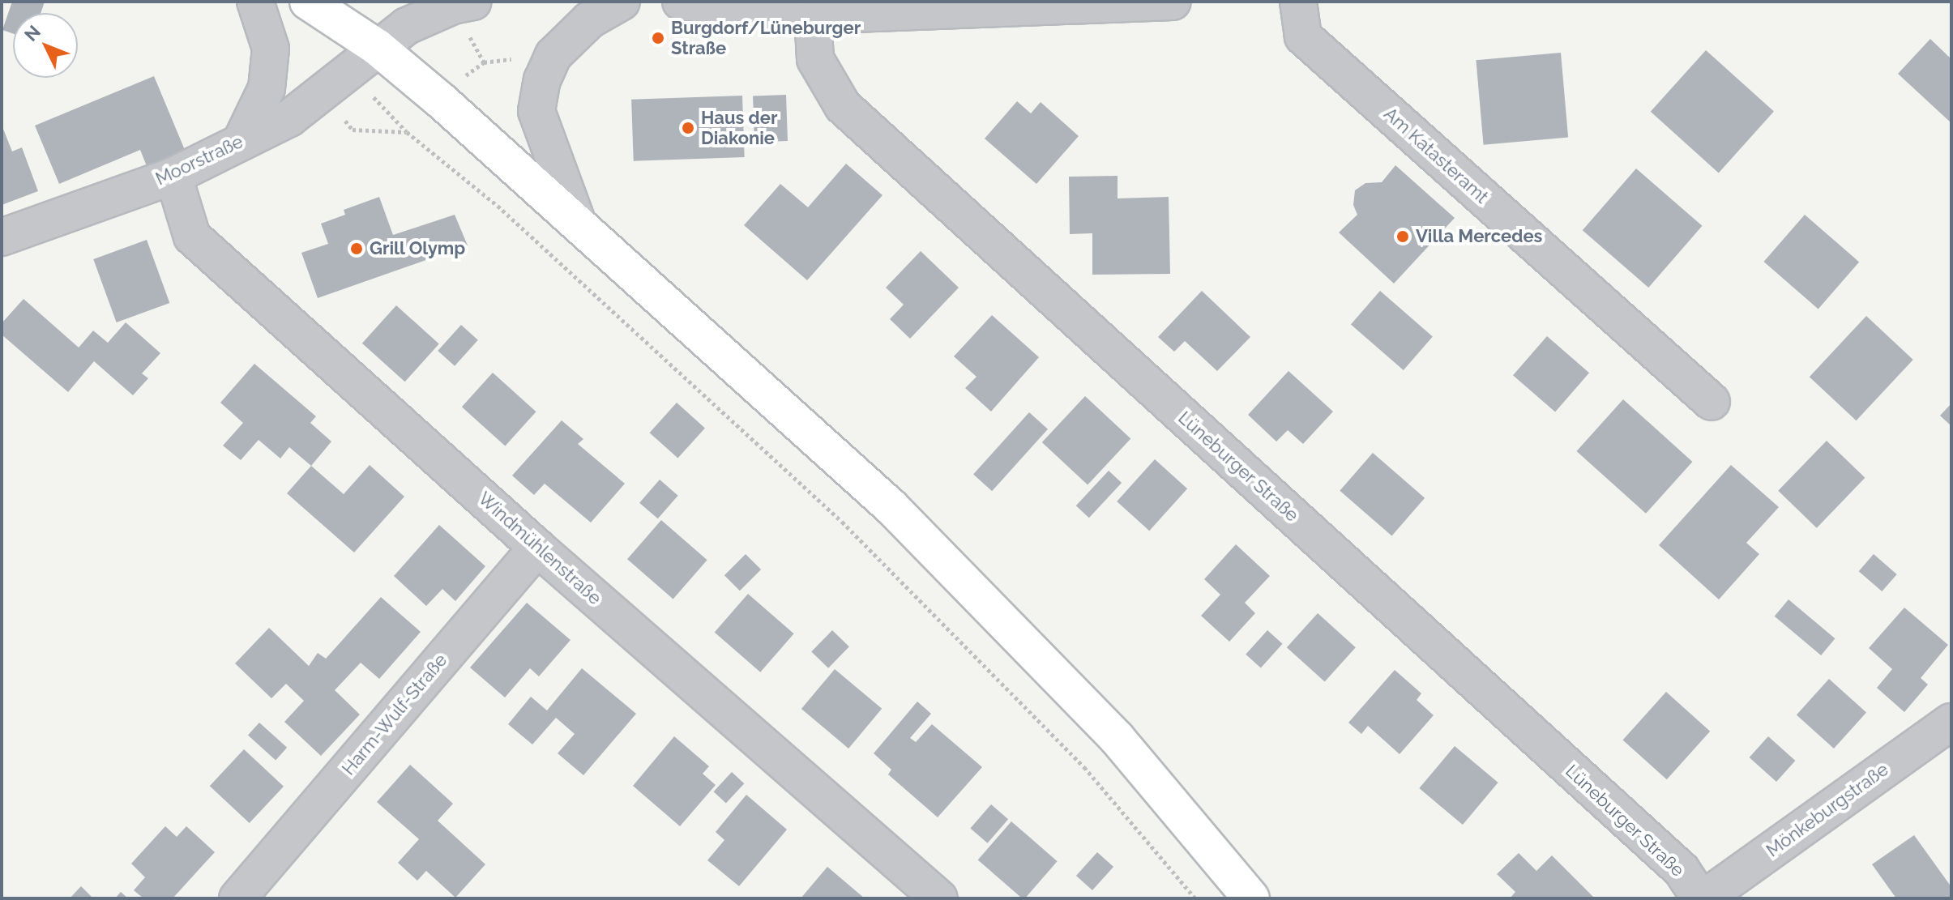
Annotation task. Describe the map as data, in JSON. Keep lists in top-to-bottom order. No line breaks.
{"streets":{"street":["Am Katasteramt","Moorstraße","Lüneburger Straße","Windmühlenstraße","Harm-Wulf-Straße","Mönkeburgstraße"]},"crossings":[["Moorstraße","Windmühlenstraße"],["Lüneburger Straße","Mönkeburgstraße"],["Windmühlenstraße","Harm-Wulf-Straße"]],"places":["Burgdorf/Lüneburger Straße","Haus der Diakonie","Villa Mercedes","Grill Olymp"],"north":"top left"}
